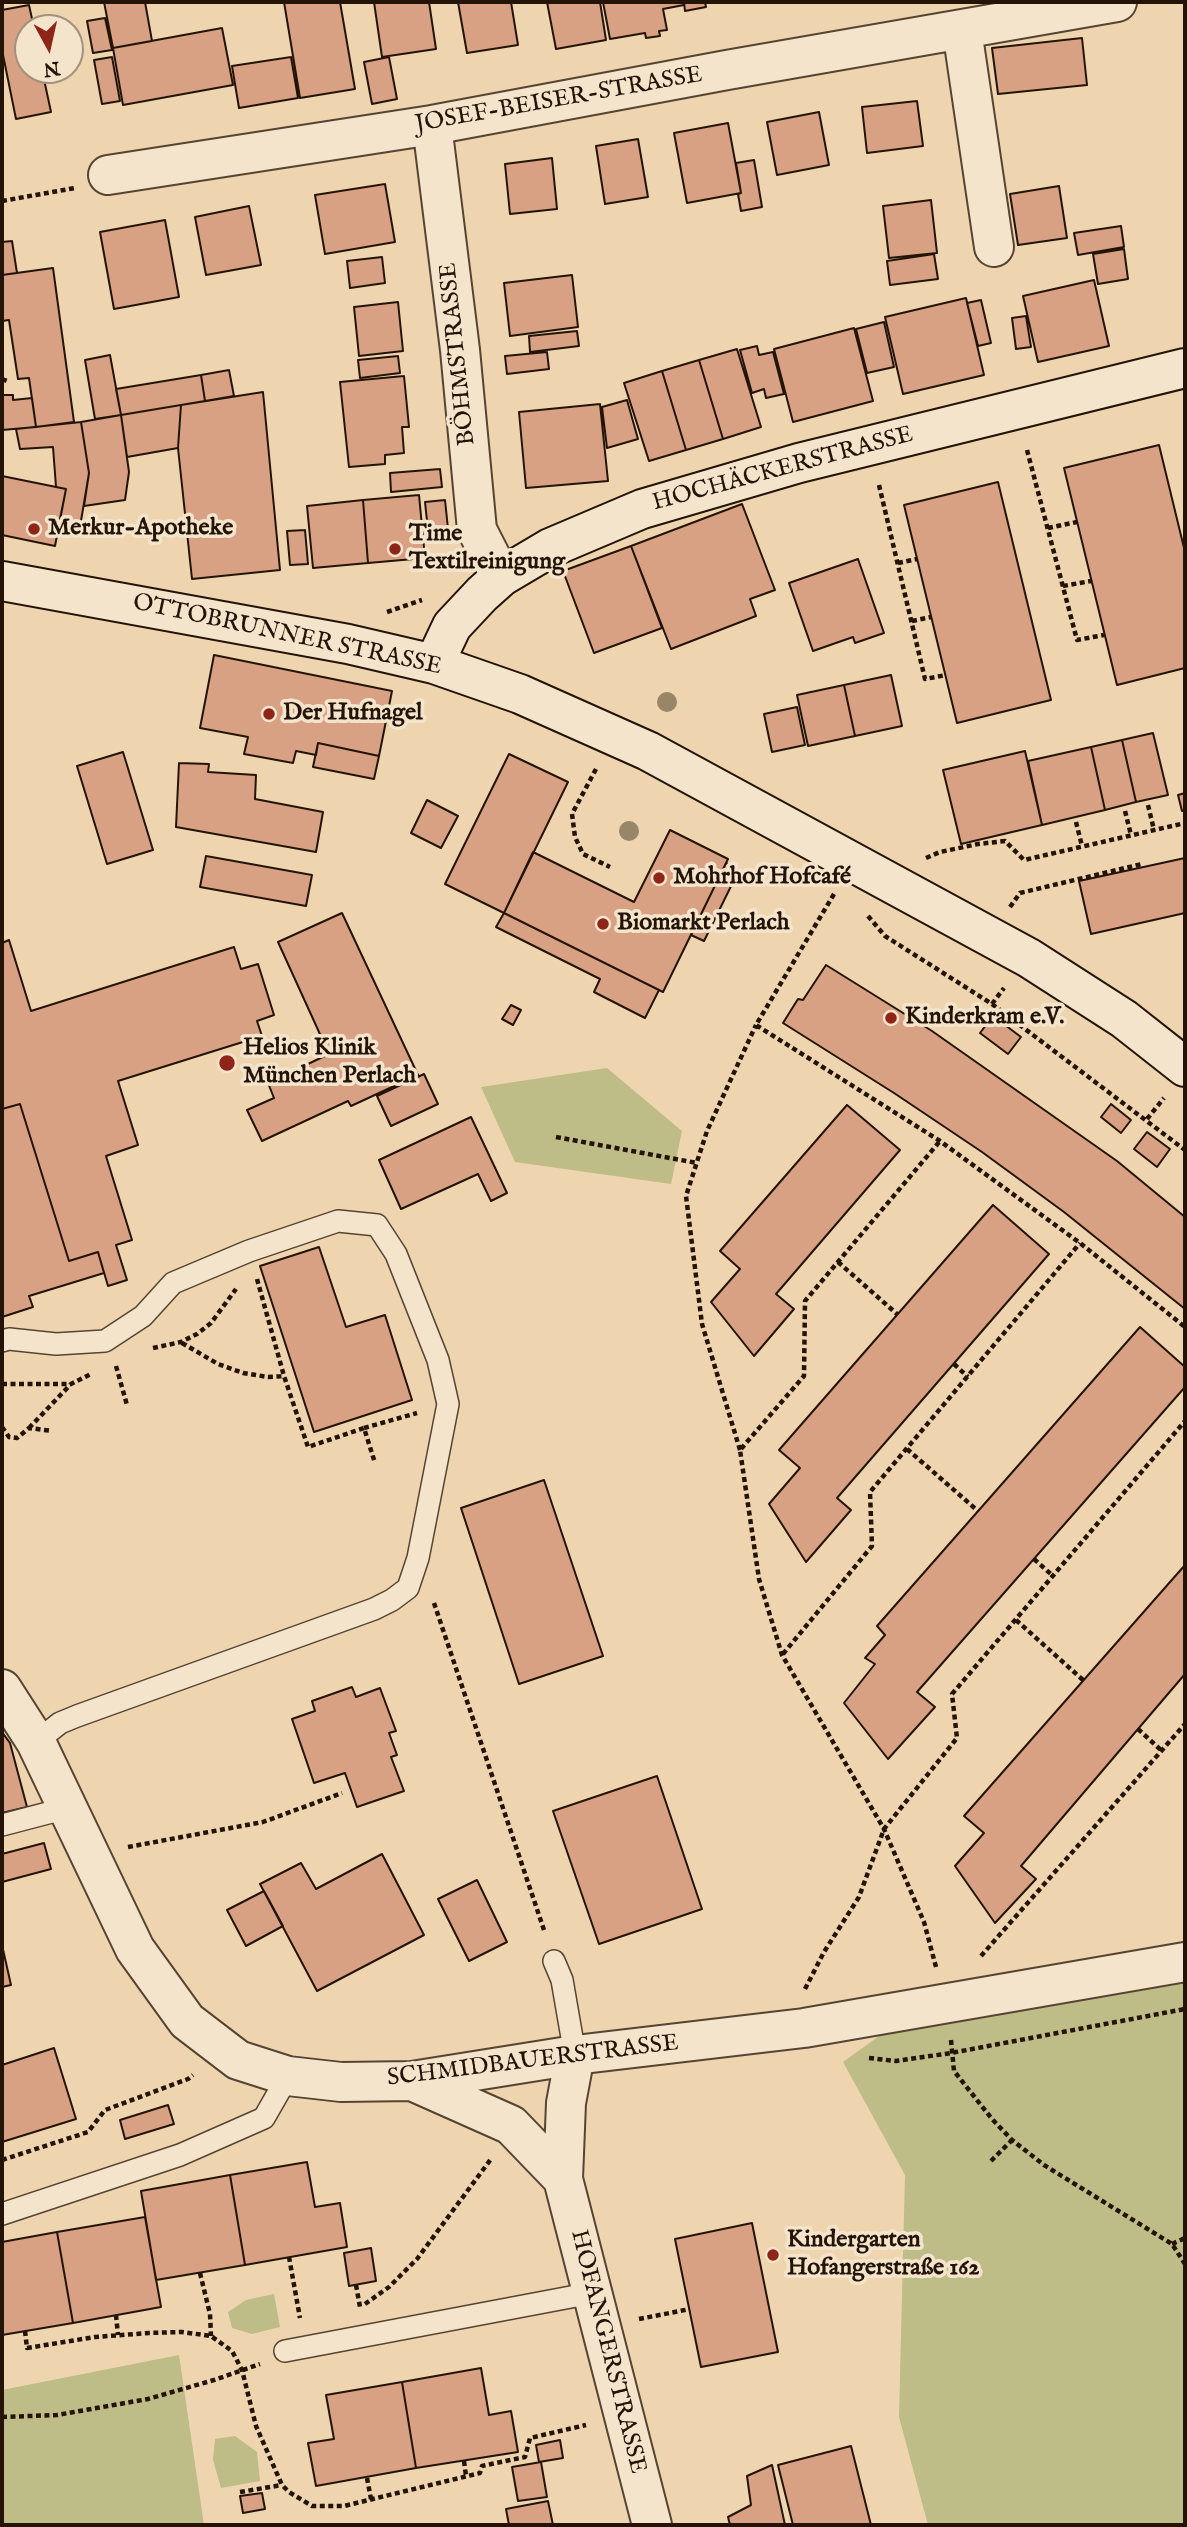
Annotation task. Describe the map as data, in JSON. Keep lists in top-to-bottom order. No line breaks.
{"streets":{"street":["JOSEF-BEISER-STRASSE","BÖHMSTRASSE","HOCHÄCKERSTRASSE","OTTOBRUNNER STRASSE","SCHMIDBAUERSTRASSE","HOFANGERSTRASSE"]},"crossings":[["JOSEF-BEISER-STRASSE","BÖHMSTRASSE"],["BÖHMSTRASSE","HOCHÄCKERSTRASSE"],["HOCHÄCKERSTRASSE","OTTOBRUNNER STRASSE"],["SCHMIDBAUERSTRASSE","HOFANGERSTRASSE"]],"places":["Merkur-Apotheke","Time Textilreinigung","Der Hufnagel","Mohrhof Hofcafé","Biomarkt Perlach","Kinderkram e.V.","Helios Klinik München Perlach","Kindergarten Hofangerstraße 162"],"north":"bottom"}
